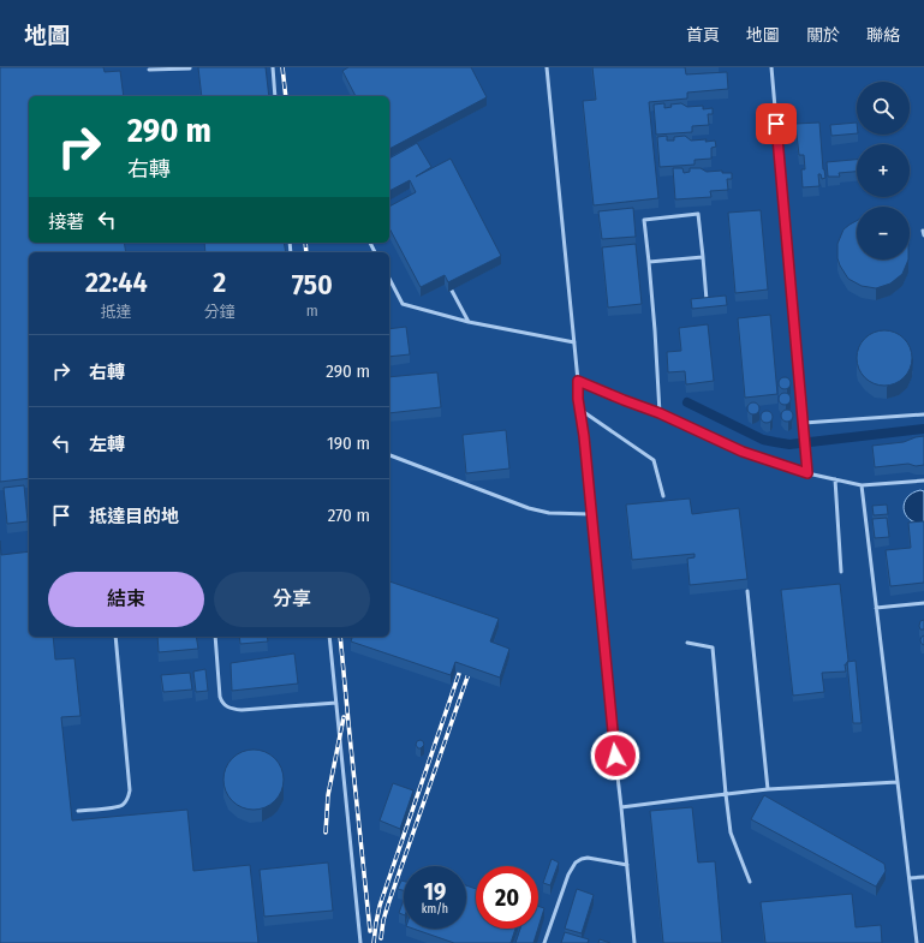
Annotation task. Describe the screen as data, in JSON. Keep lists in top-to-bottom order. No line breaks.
{"page":{"header":"地圖","nav":["首頁","地圖","關於","聯絡"],"map_buttons":["+","−"],"turn":["290 m","右轉"],"then":"接著","eta":["22:44","抵達","2","分鐘","750","m"],"list":[{"name":"右轉","value":"290 m"},{"name":"左轉","value":"190 m"},{"name":"抵達目的地","value":"270 m"}],"buttons":["結束","分享"],"speed":"19 km/h","limit":"20"}}
